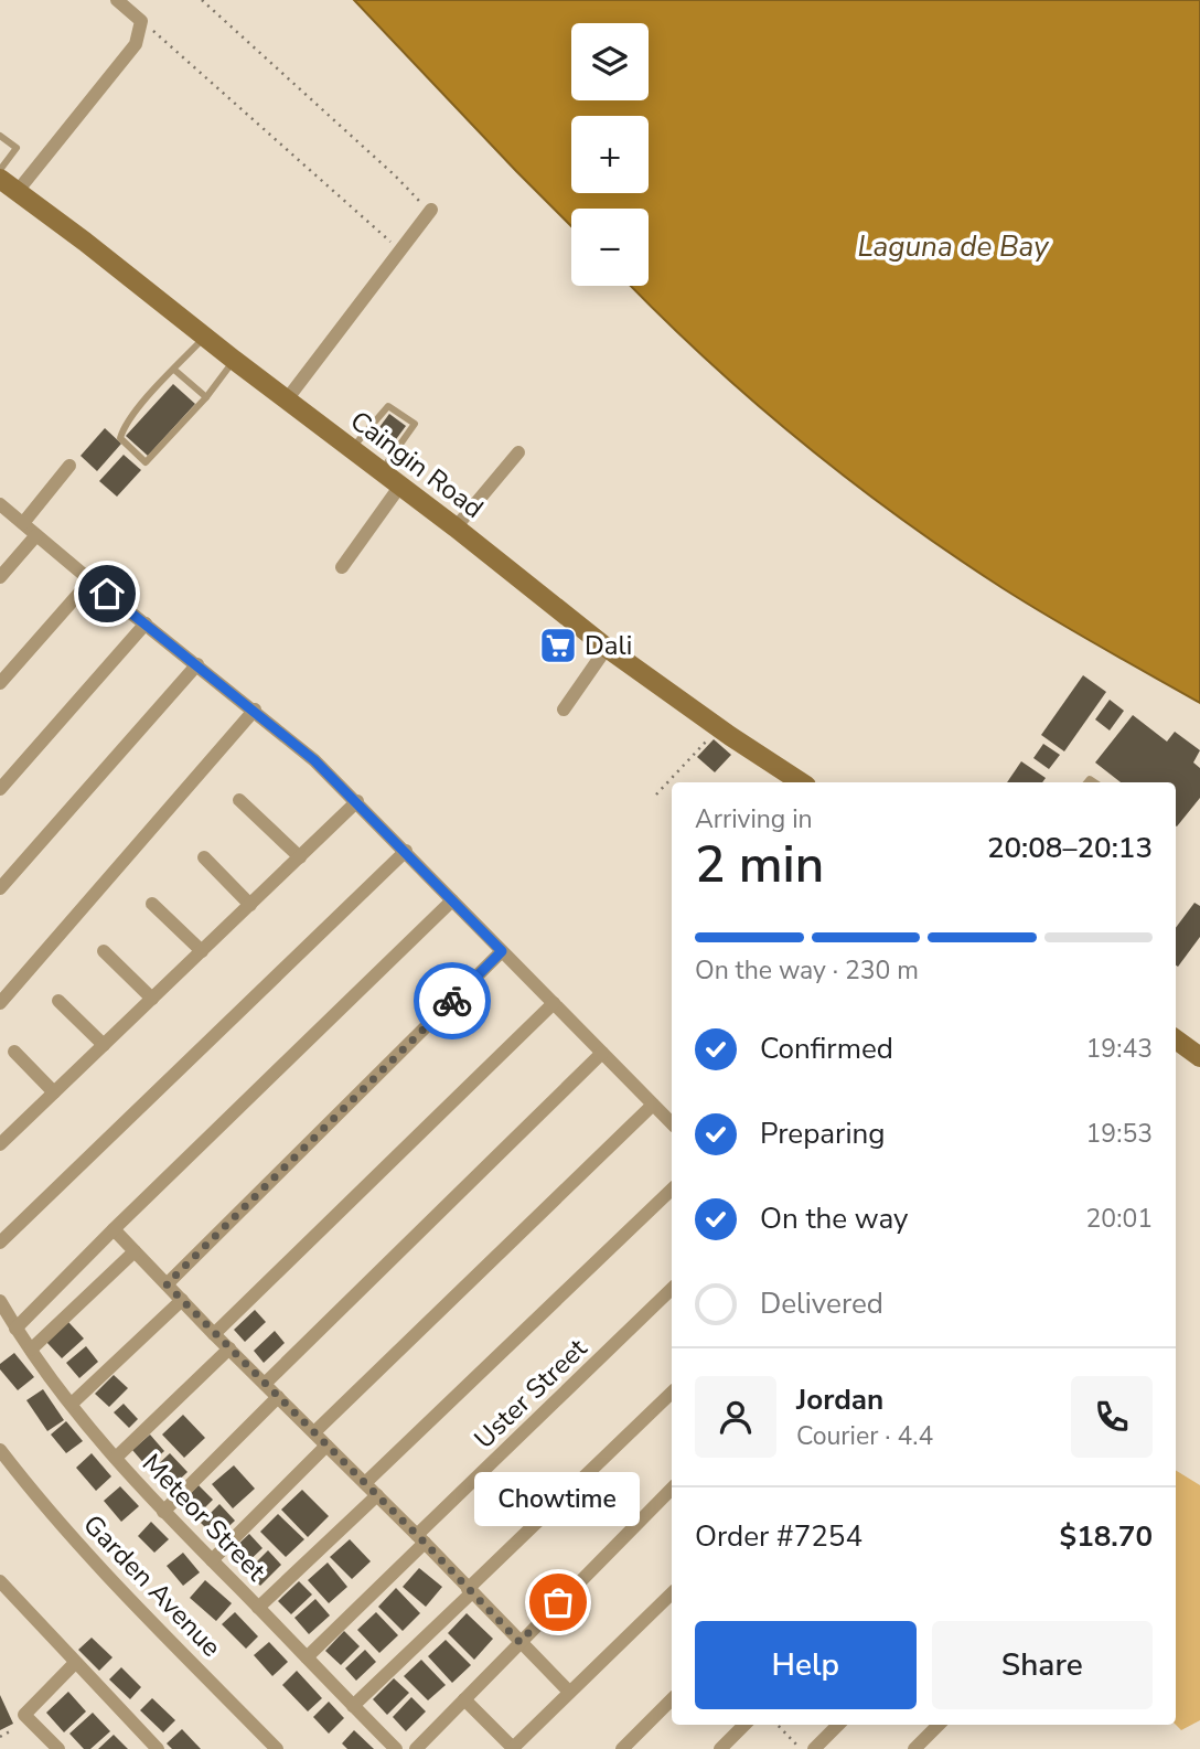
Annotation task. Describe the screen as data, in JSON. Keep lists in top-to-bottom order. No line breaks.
{"streets":{"street":["Caingin Road","Uster Street","Meteor Street","Garden Avenue"]},"crossings":[["Uster Street","Meteor Street"]],"water":["Laguna de Bay"],"places":{"supermarket":["Dali"],"other":["Chowtime"]},"page":{"map_buttons":["+","−"],"heading":["2 min","Arriving in","20:08–20:13"],"panel":["Jordan","Courier · 4.4","Order #7254","$18.70"],"bar":"On the way · 230 m","list":[["Confirmed","19:43"],["Preparing","19:53"],["On the way","20:01"],"Delivered"],"bubble":"Chowtime","buttons":["Help","Share"]}}
